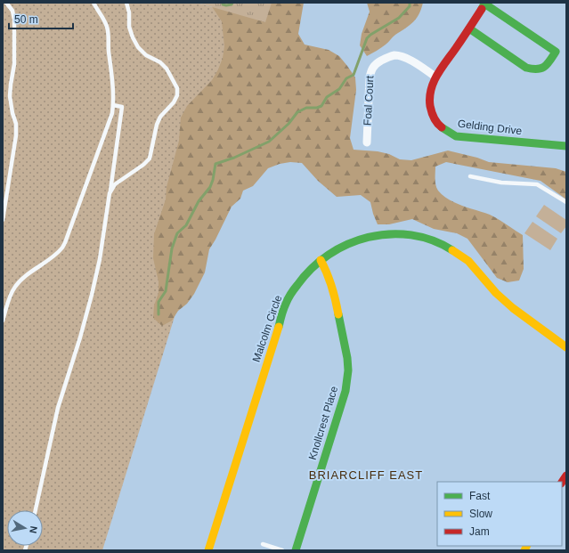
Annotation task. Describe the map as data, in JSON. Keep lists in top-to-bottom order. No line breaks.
{"streets":{"street":["Foal Court","Gelding Drive","Malcolm Circle","Knollcrest Place"]},"crossings":[["Foal Court","Gelding Drive"],["Malcolm Circle","Knollcrest Place"]],"districts":["BRIARCLIFF EAST"],"legend":["Fast","Slow","Jam"],"scale_bar":"50 m","north":"right"}
